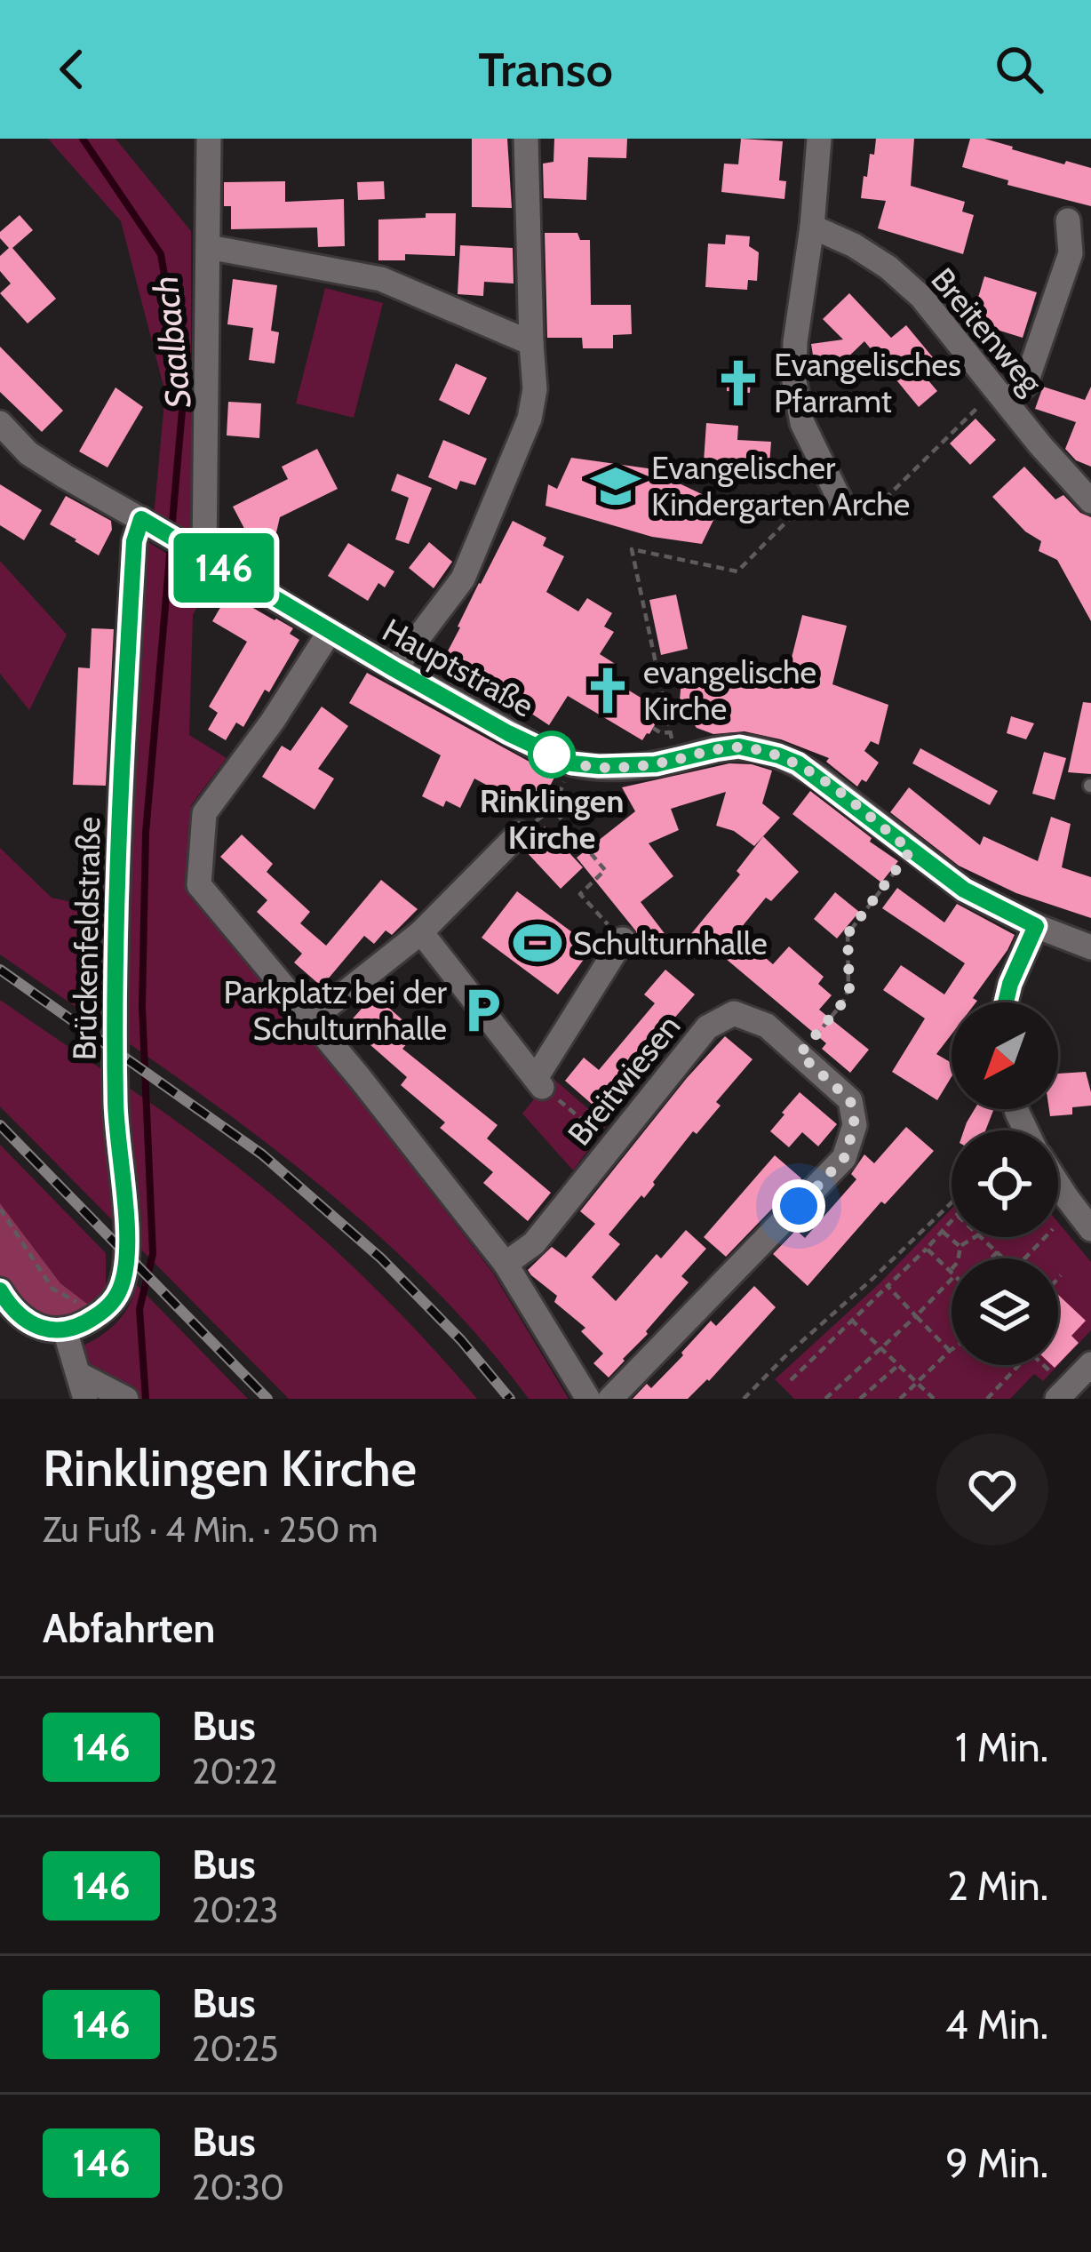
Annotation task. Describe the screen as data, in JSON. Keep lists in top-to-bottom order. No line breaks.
{"streets":{"street":["Breitenweg","Hauptstraße","Brückenfeldstraße","Breitwiesen"]},"crossings":[["Hauptstraße","Brückenfeldstraße"]],"water":["Saalbach"],"places":{"church":["Evangelisches Pfarramt","evangelische Kirche"],"school or university":["Evangelischer Kindergarten Arche"],"other":["Rinklingen Kirche"],"sports":["Schulturnhalle"],"parking":["Parkplatz bei der Schulturnhalle"]},"lines":["bus line 146"],"north":"bottom left","page":{"header":"Transo","on_map":"146","heading":[["Rinklingen Kirche","Zu Fuß · 4 Min. · 250 m"],"Abfahrten"],"list":[{"mark":"146","name":"Bus","note":"20:22","value":"1 Min."},{"mark":"146","name":"Bus","note":"20:23","value":"2 Min."},{"mark":"146","name":"Bus","note":"20:25","value":"4 Min."},{"mark":"146","name":"Bus","note":"20:30","value":"9 Min."}]}}
